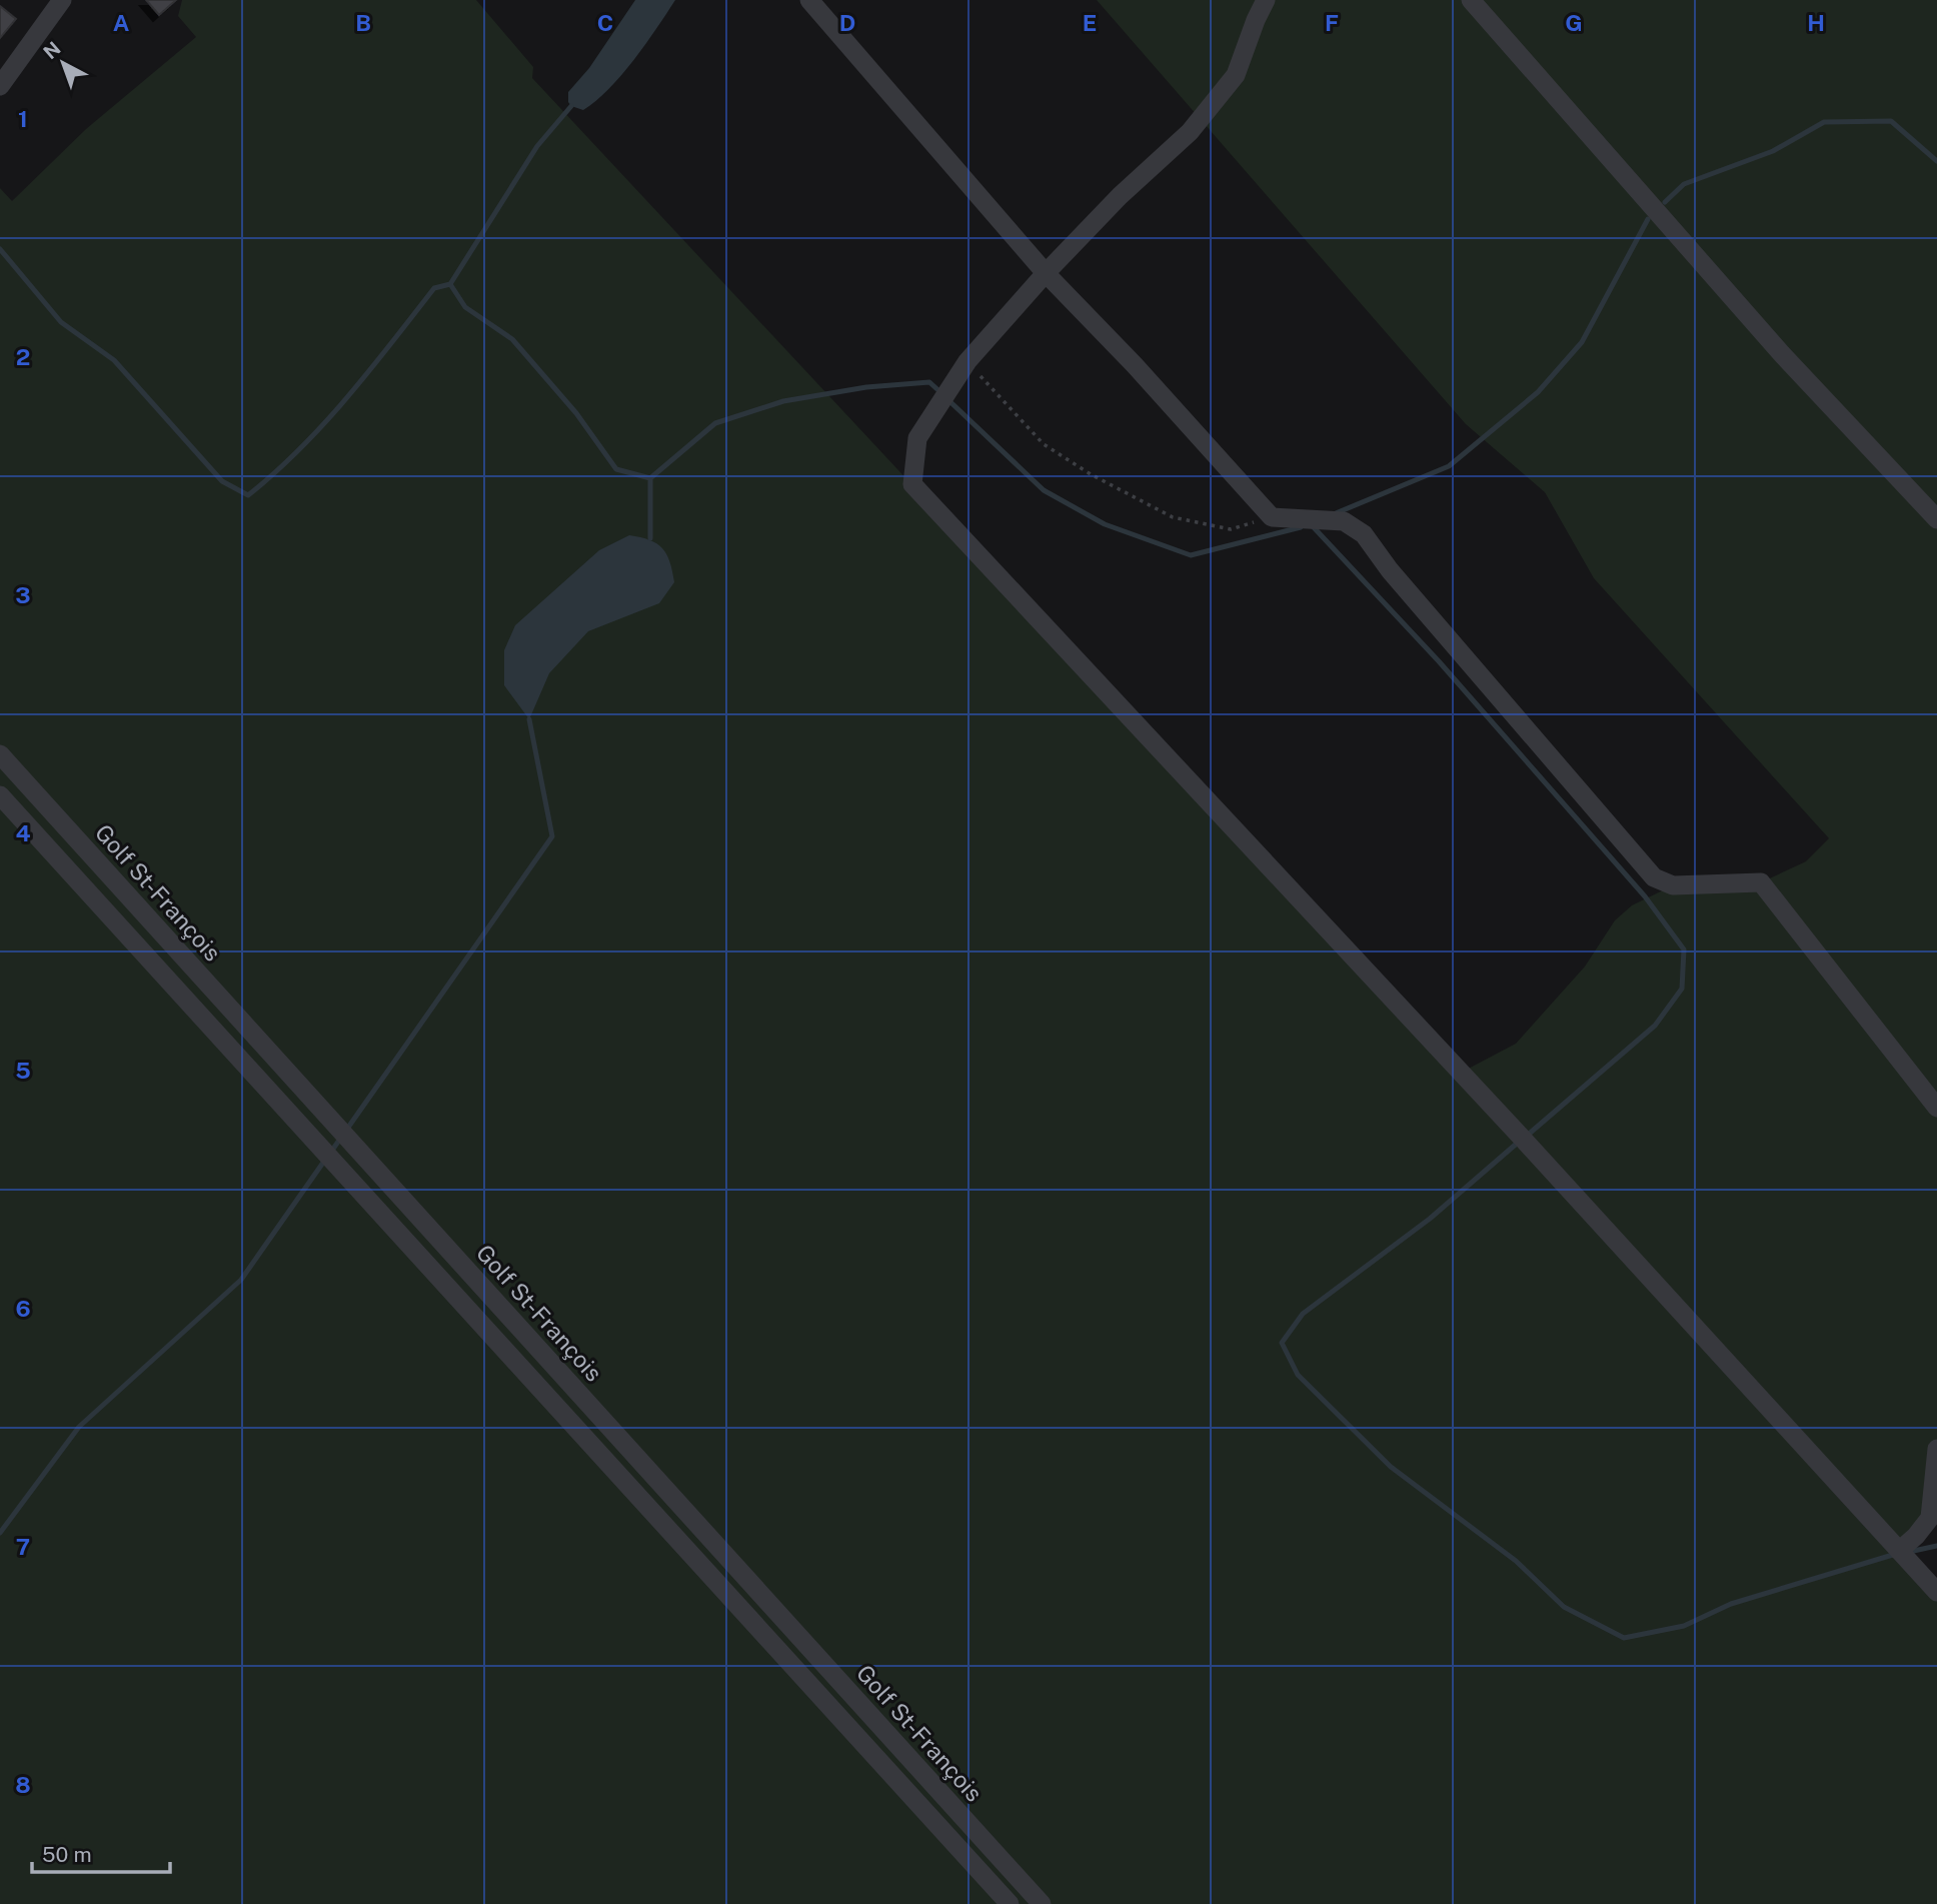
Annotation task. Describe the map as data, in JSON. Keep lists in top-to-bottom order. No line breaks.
{"streets":{"street":["Golf St-François"]},"scale_bar":"50 m","north":"top left","grid":{"columns":["A","B","C","D","E","F","G","H"],"rows":["1","2","3","4","5","6","7","8"]}}
